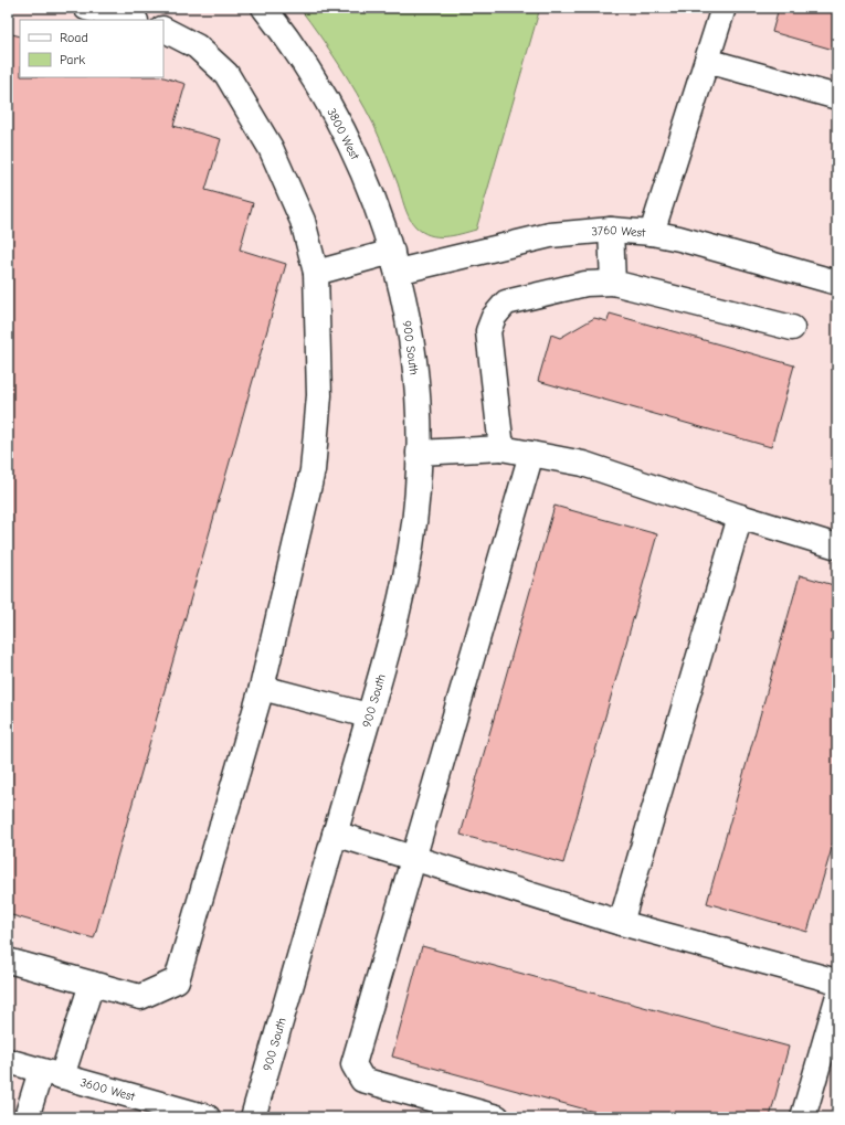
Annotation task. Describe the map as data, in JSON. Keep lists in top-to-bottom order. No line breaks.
{"streets":{"street":["3800 West","3760 West","900 South","3600 West"]},"crossings":[["3800 West","3760 West"],["3800 West","900 South"],["3760 West","900 South"]],"legend":["Road","Park"]}
